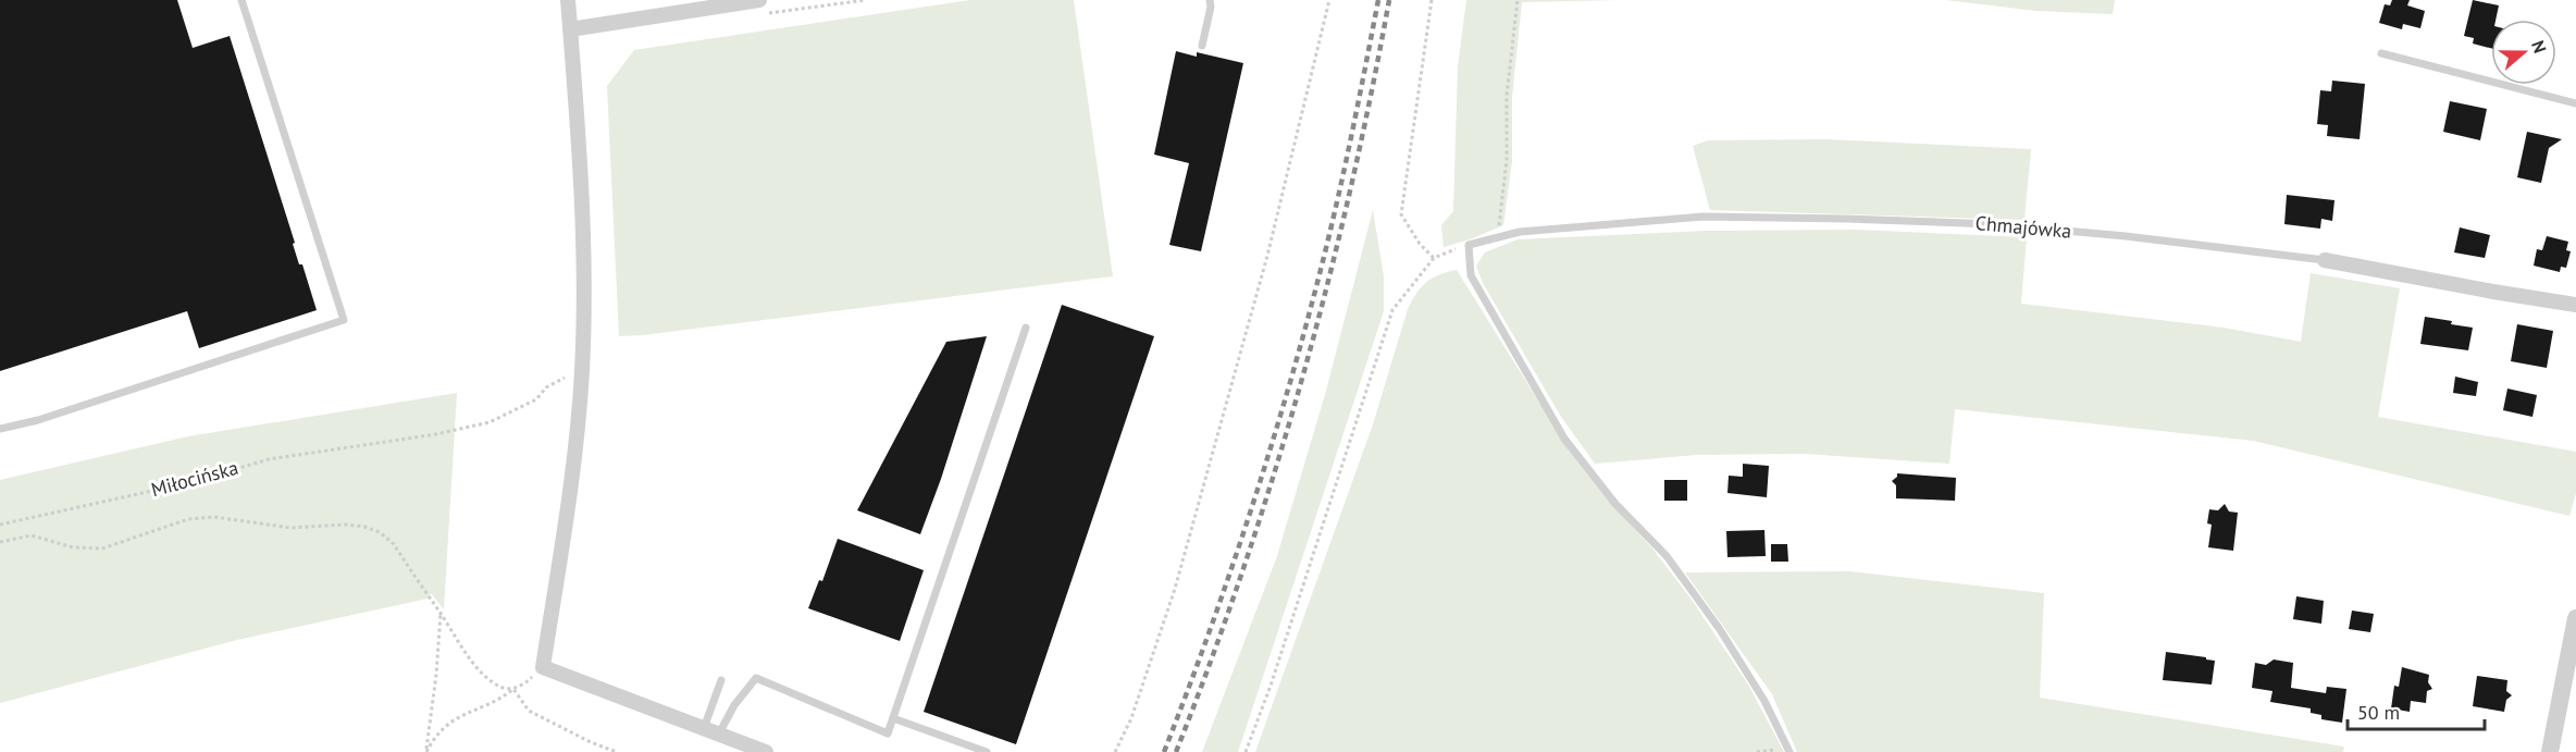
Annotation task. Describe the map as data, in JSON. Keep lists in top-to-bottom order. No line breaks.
{"streets":{"street":["Chmajówka"],"path":["Miłocińska"]},"scale_bar":"50 m","north":"right"}
